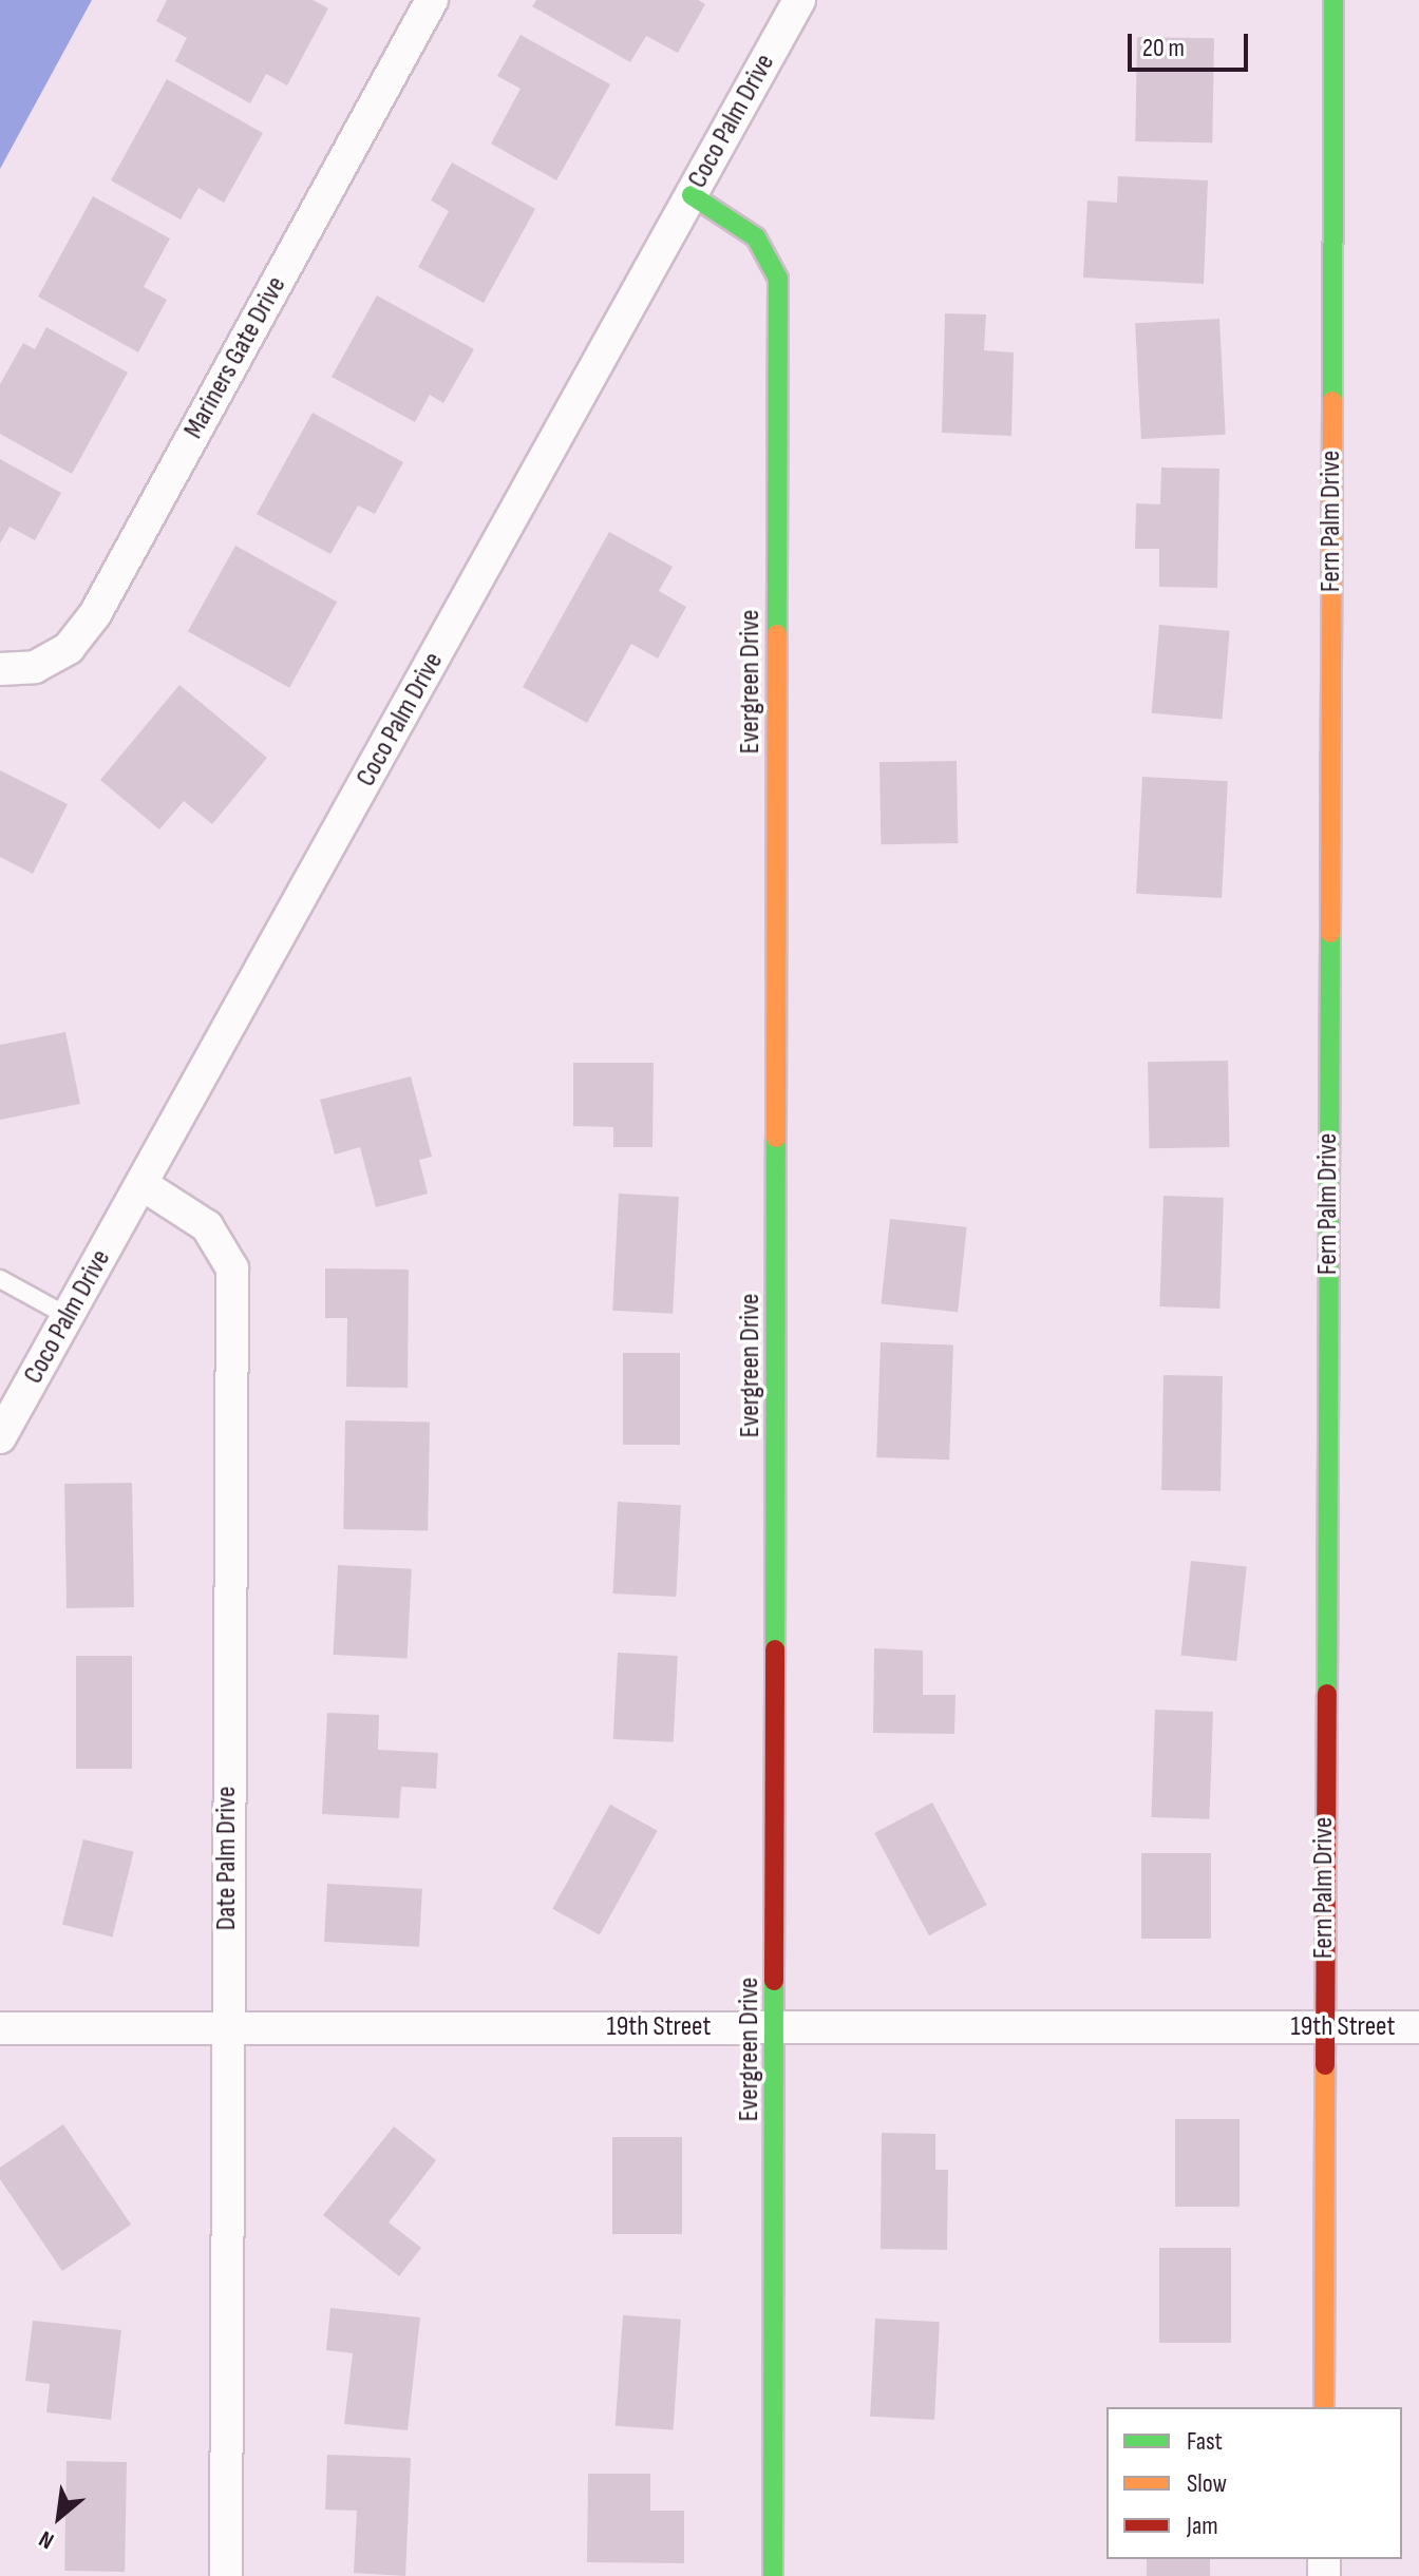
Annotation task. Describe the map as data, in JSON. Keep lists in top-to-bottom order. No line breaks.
{"streets":{"street":["Coco Palm Drive","Mariners Gate Drive","Fern Palm Drive","Evergreen Drive","Date Palm Drive","19th Street"]},"crossings":[["Coco Palm Drive","Evergreen Drive"],["Coco Palm Drive","Date Palm Drive"],["Fern Palm Drive","19th Street"],["Evergreen Drive","19th Street"],["Date Palm Drive","19th Street"]],"legend":["Fast","Slow","Jam"],"scale_bar":"20 m","north":"bottom left"}
